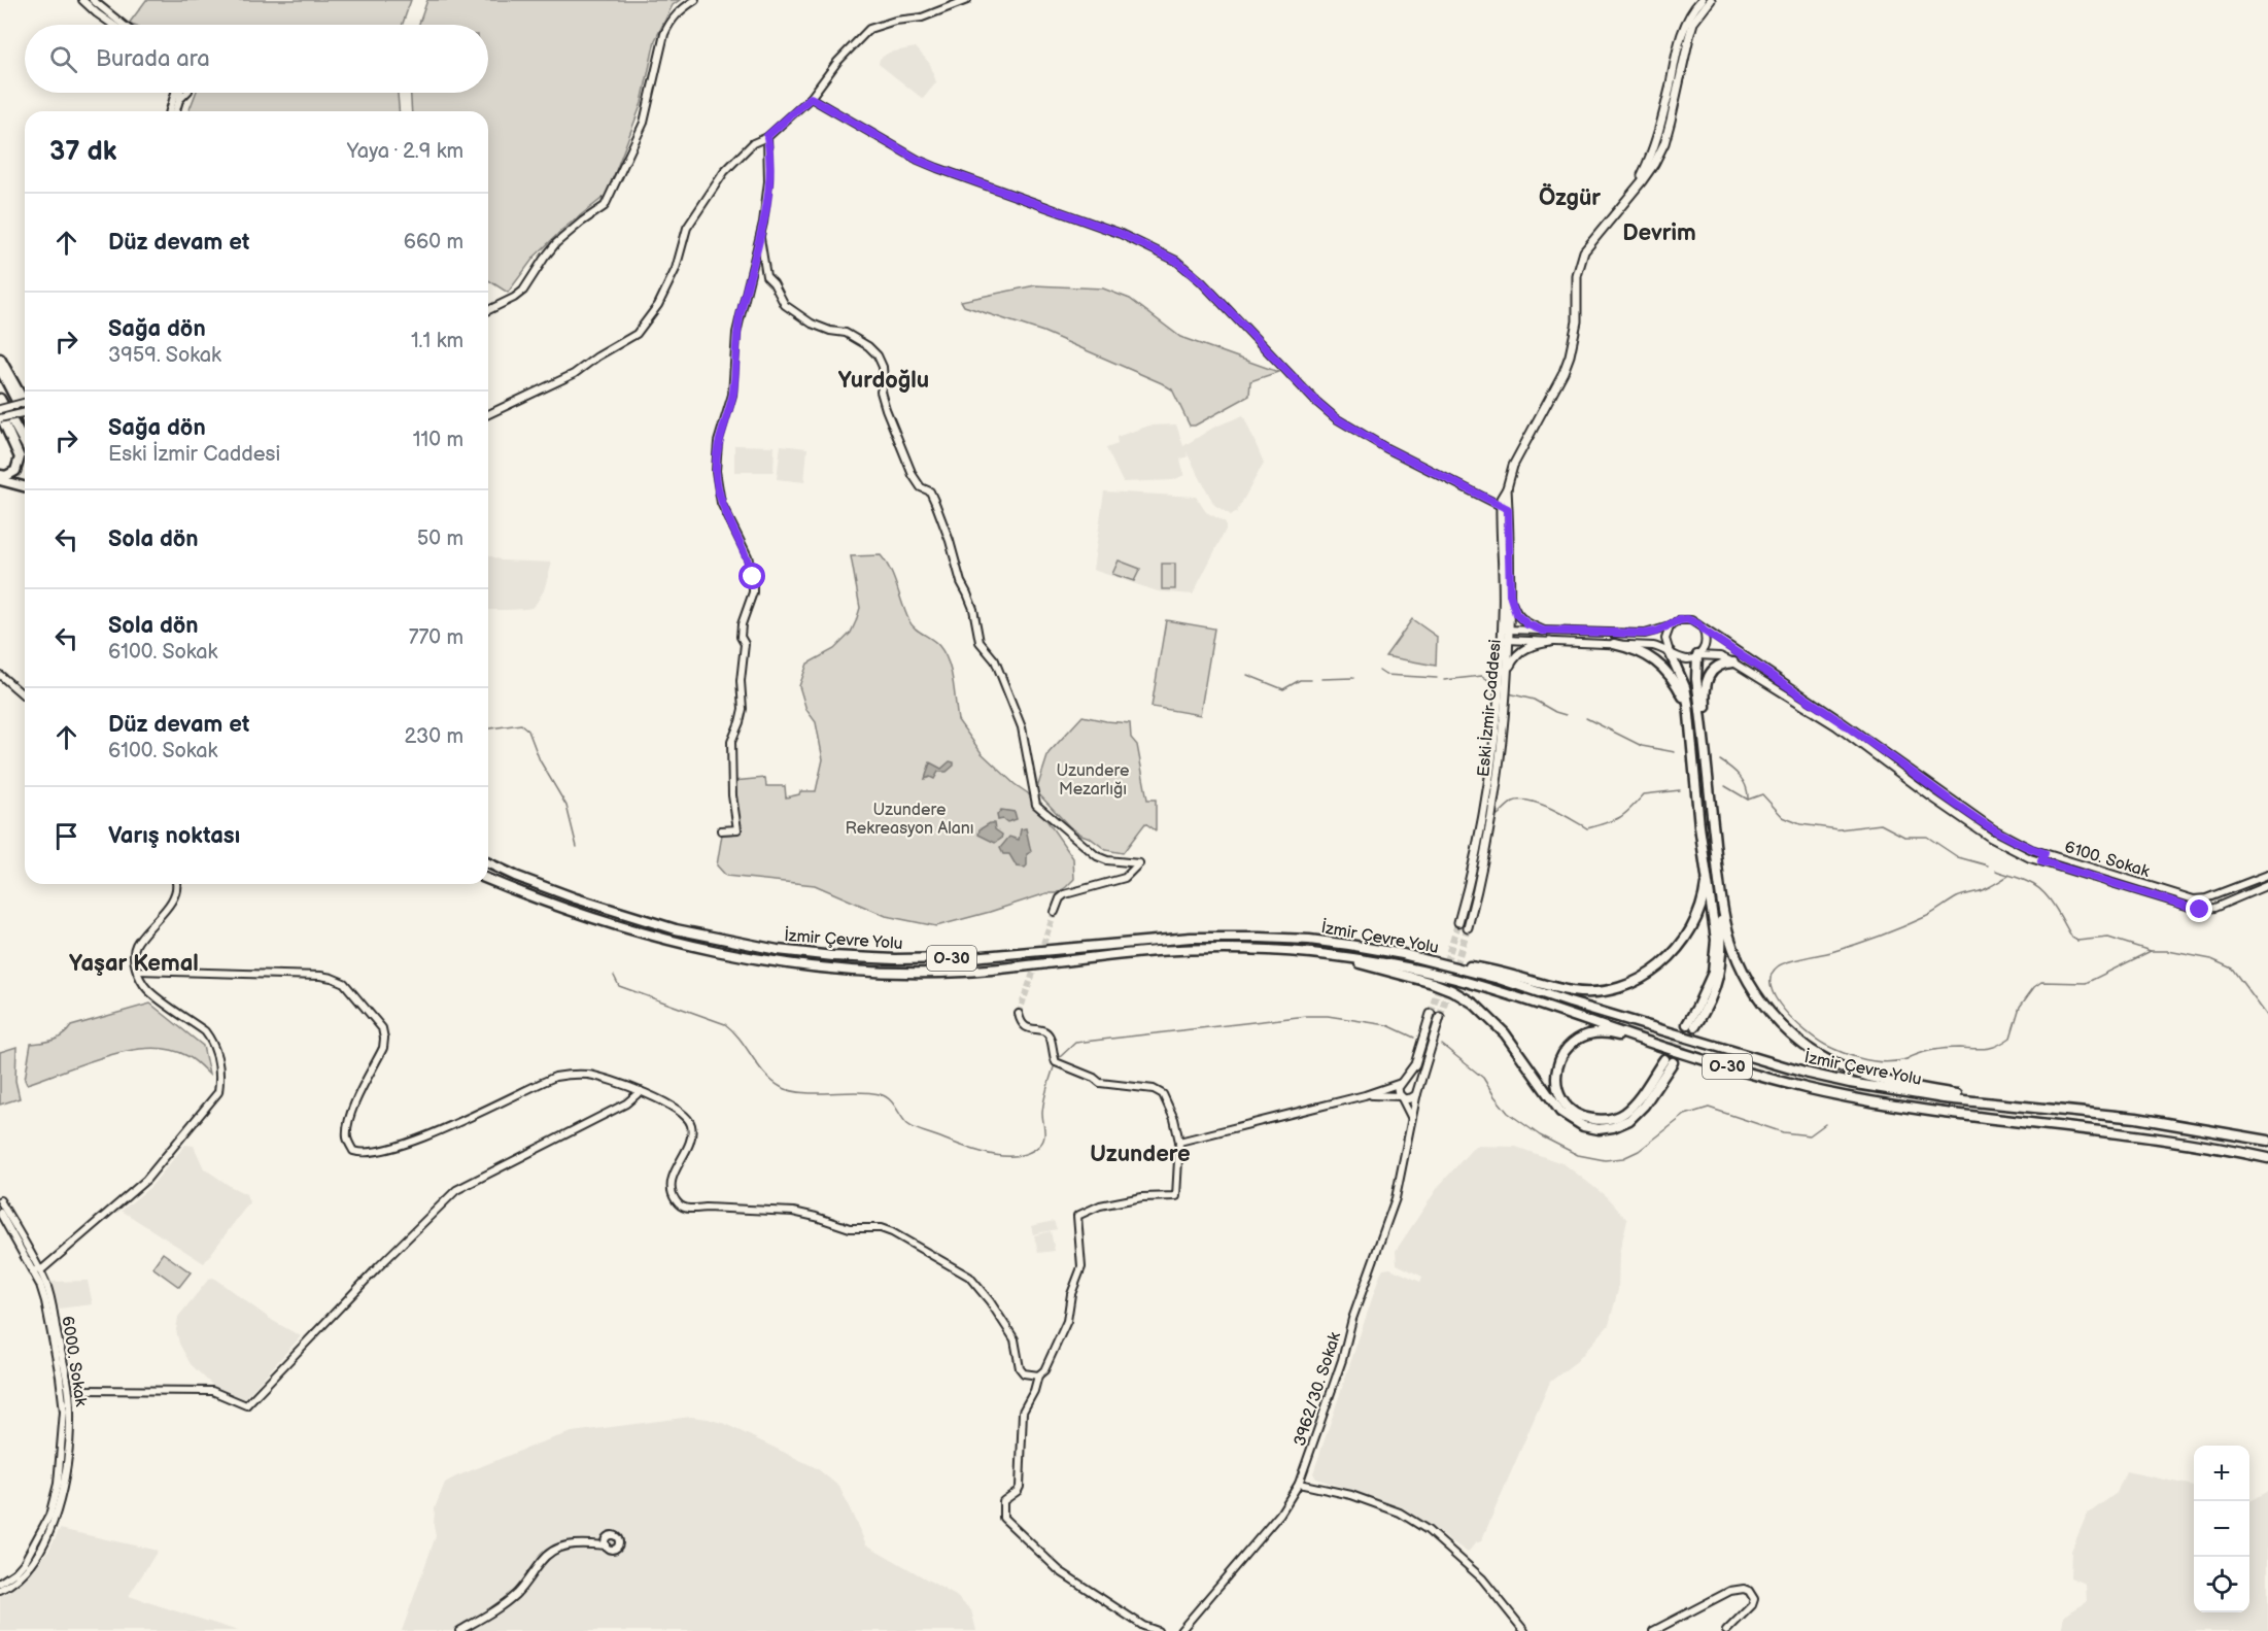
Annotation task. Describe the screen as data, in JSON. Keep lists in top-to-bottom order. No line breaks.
{"streets":{"highway":["İzmir Çevre Yolu","O-30"],"main road":["Eski İzmir Caddesi"],"street":["6100. Sokak","6000. Sokak","3962/30. Sokak"]},"crossings":[["Eski İzmir Caddesi","6100. Sokak"]],"districts":["Özgür","Devrim","Yurdoğlu","Yaşar Kemal","Uzundere"],"parks":["Uzundere Mezarlığı","Uzundere Rekreasyon Alanı"],"page":{"search":"Burada ara","heading":["37 dk","Yaya · 2.9 km"],"list":[["Düz devam et","660 m"],["Sağa dön","3959. Sokak","1.1 km"],["Sağa dön","Eski İzmir Caddesi","110 m"],["Sola dön","50 m"],["Sola dön","6100. Sokak","770 m"],["Düz devam et","6100. Sokak","230 m"],"Varış noktası"],"map_buttons":["+","−"]}}
